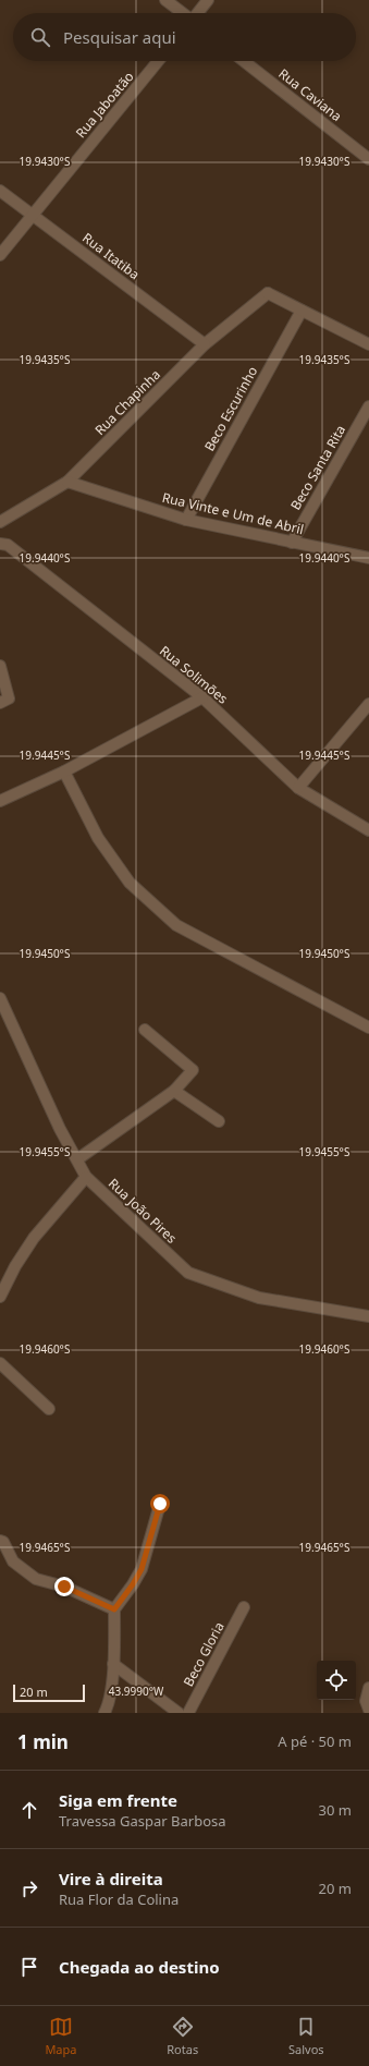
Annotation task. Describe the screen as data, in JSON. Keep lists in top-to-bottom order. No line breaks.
{"streets":{"street":["Rua Caviana","Rua Jaboatão","Rua Itatiba","Rua Chapinha","Beco Escurinho","Beco Santa Rita","Rua Vinte e Um de Abril","Rua Solimões","Rua João Pires","Beco Gloria"]},"crossings":[["Rua Jaboatão","Rua Itatiba"],["Rua Itatiba","Rua Chapinha"],["Rua Chapinha","Beco Escurinho"],["Rua Chapinha","Rua Vinte e Um de Abril"],["Beco Escurinho","Rua Vinte e Um de Abril"],["Beco Santa Rita","Rua Vinte e Um de Abril"]],"scale_bar":"20 m","page":{"search":"Pesquisar aqui","scale":"20 m","heading":["1 min","A pé · 50 m"],"list":[["Siga em frente","Travessa Gaspar Barbosa","30 m"],["Vire à direita","Rua Flor da Colina","20 m"],"Chegada ao destino"],"nav":["Mapa","Rotas","Salvos"]},"coordinates":["19.9430°S","19.9435°S","19.9440°S","19.9445°S","19.9450°S","19.9455°S","19.9460°S","19.9465°S","43.9990°W"]}
